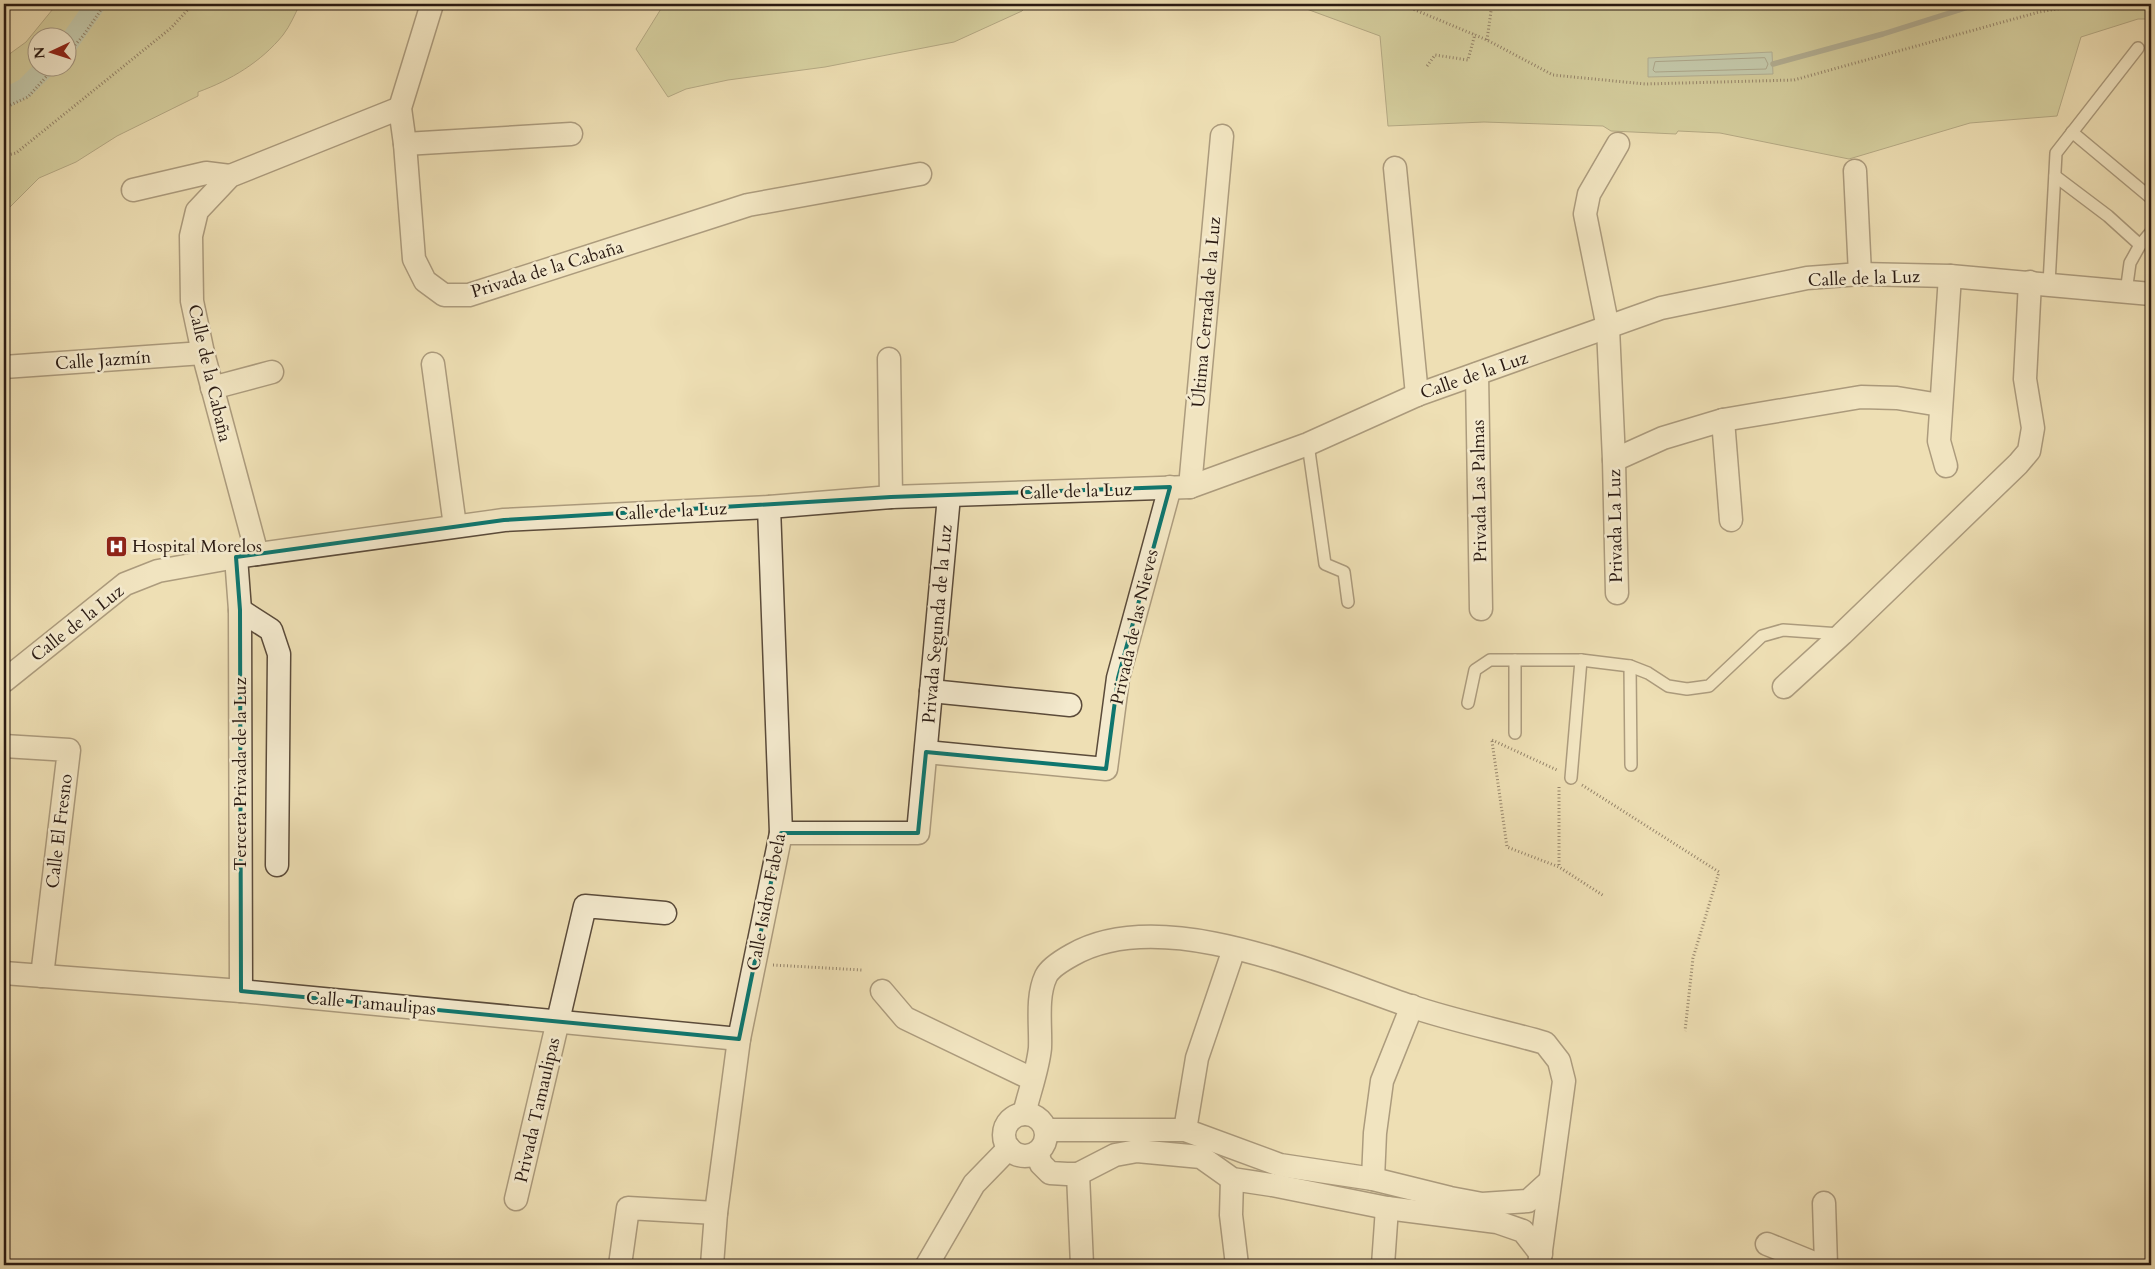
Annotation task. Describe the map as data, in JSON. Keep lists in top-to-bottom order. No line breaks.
{"streets":{"street":["Privada de la Cabaña","Calle de la Luz","Última Cerrada de la Luz","Calle Jazmín","Calle de la Cabaña","Privada Las Palmas","Privada La Luz","Privada Segunda de la Luz","Privada de las Nieves","Tercera Privada de la Luz","Calle El Fresno","Calle Isidro Fabela","Calle Tamaulipas","Privada Tamaulipas"]},"crossings":[["Privada de la Cabaña","Calle de la Cabaña"],["Calle de la Luz","Última Cerrada de la Luz"],["Calle de la Luz","Calle de la Cabaña"],["Calle de la Luz","Privada Las Palmas"],["Calle de la Luz","Privada La Luz"],["Calle de la Luz","Privada Segunda de la Luz"],["Calle de la Luz","Privada de las Nieves"],["Calle de la Luz","Tercera Privada de la Luz"],["Calle de la Luz","Calle Isidro Fabela"],["Última Cerrada de la Luz","Privada de las Nieves"],["Calle Jazmín","Calle de la Cabaña"],["Calle de la Cabaña","Tercera Privada de la Luz"],["Privada Segunda de la Luz","Privada de las Nieves"],["Privada Segunda de la Luz","Calle Isidro Fabela"],["Tercera Privada de la Luz","Calle Tamaulipas"],["Calle El Fresno","Calle Tamaulipas"],["Calle Isidro Fabela","Calle Tamaulipas"],["Calle Tamaulipas","Privada Tamaulipas"]],"places":{"hospital":["Hospital Morelos"]},"north":"left"}
